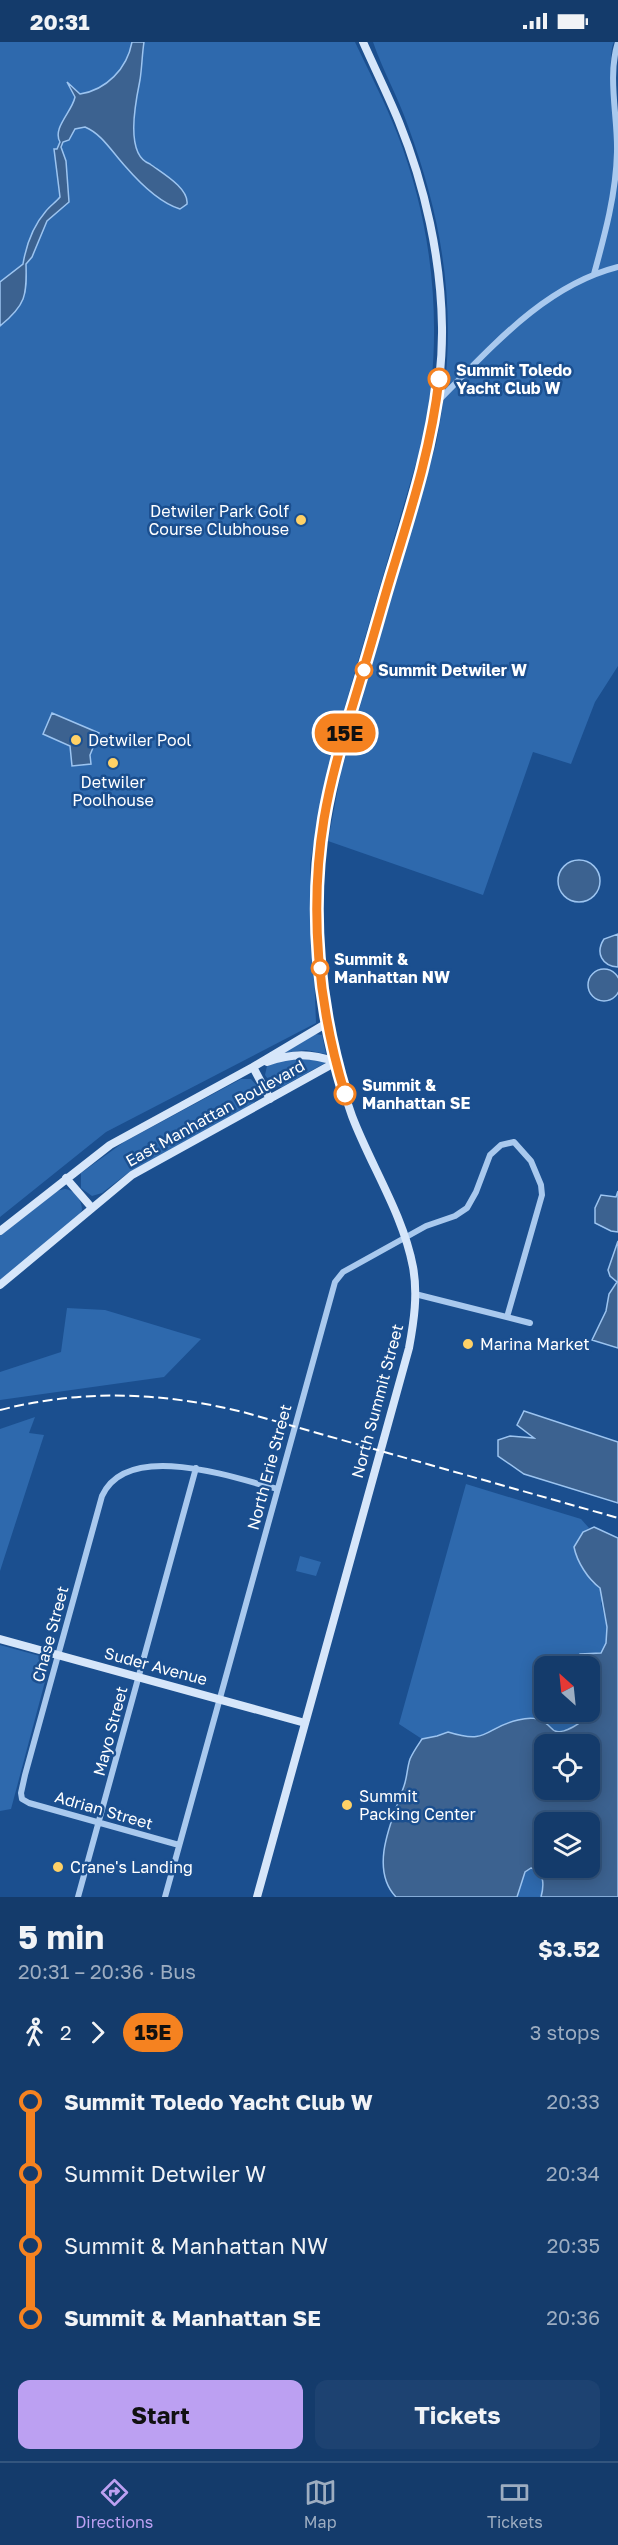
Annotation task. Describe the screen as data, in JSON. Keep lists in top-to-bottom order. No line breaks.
{"streets":{"main road":["East Manhattan Boulevard","North Summit Street","Suder Avenue"],"street":["North Erie Street","Chase Street","Mayo Street","Adrian Street"]},"crossings":[["East Manhattan Boulevard","North Summit Street"],["North Summit Street","North Erie Street"],["North Summit Street","Suder Avenue"],["North Erie Street","Suder Avenue"],["North Erie Street","Adrian Street"],["Chase Street","Suder Avenue"],["Chase Street","Mayo Street"],["Chase Street","Adrian Street"],["Suder Avenue","Mayo Street"],["Mayo Street","Adrian Street"]],"places":["Summit Toledo Yacht Club W","Detwiler Park Golf Course Clubhouse","Summit Detwiler W","Detwiler Pool","Detwiler Poolhouse","Summit & Manhattan NW","Summit & Manhattan SE","Marina Market","Summit Packing Center","Crane's Landing"],"lines":["bus line 15E"],"north":"top left","page":{"status":"20:31","on_map":"15E","heading":["5 min","20:31 – 20:36 · Bus","$3.52"],"legs":["2","15E","3 stops"],"list":[{"name":"Summit Toledo Yacht Club W","value":"20:33"},{"name":"Summit Detwiler W","value":"20:34"},{"name":"Summit & Manhattan NW","value":"20:35"},{"name":"Summit & Manhattan SE","value":"20:36"}],"buttons":["Start","Tickets"],"tabs":["Directions","Map","Tickets"]}}
